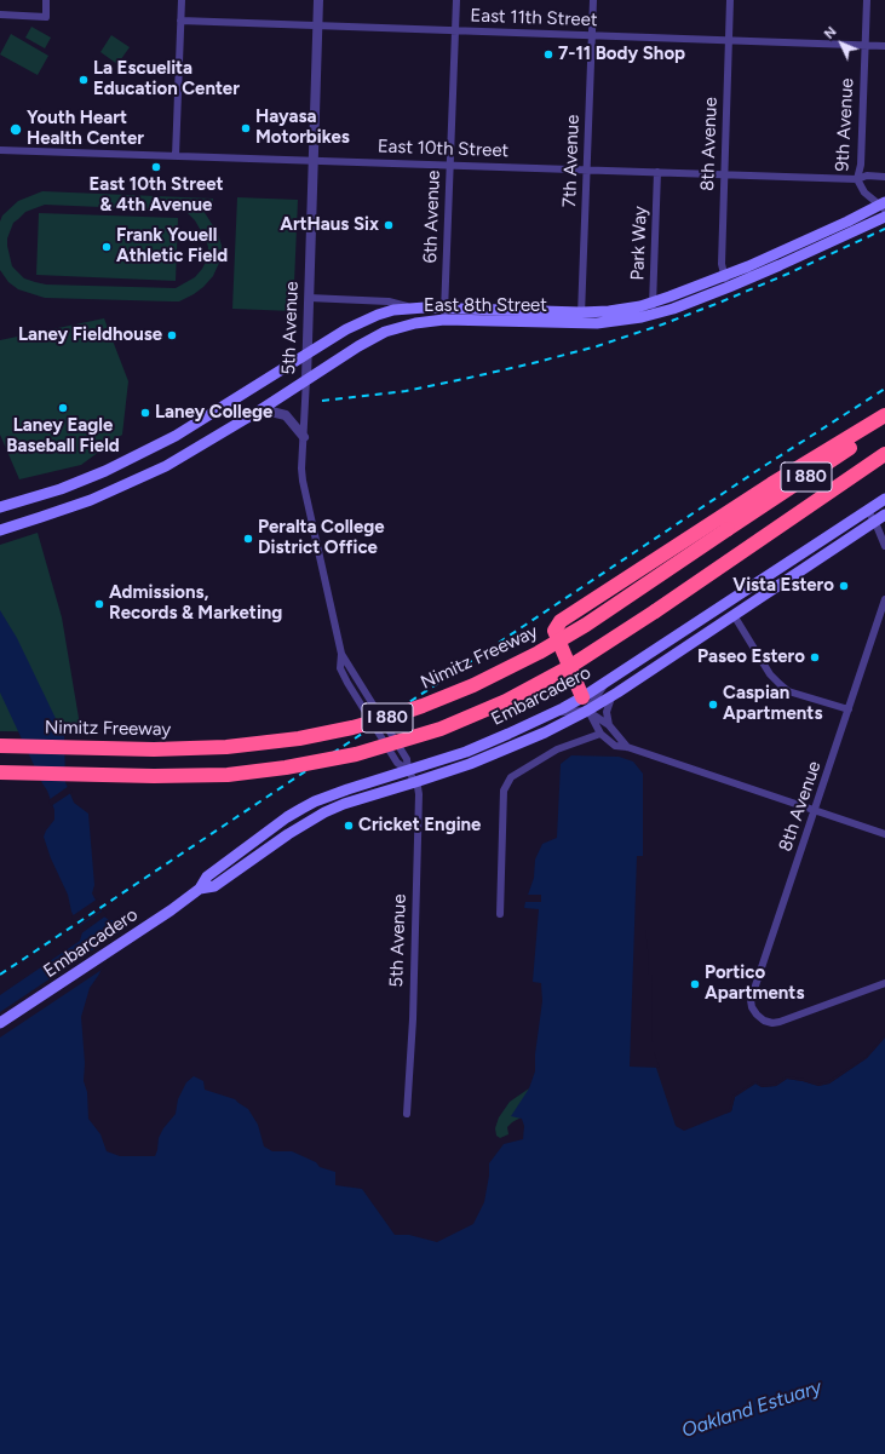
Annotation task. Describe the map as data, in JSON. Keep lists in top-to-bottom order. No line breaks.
{"streets":{"highway":["I 880","Nimitz Freeway"],"main road":["East 8th Street","Embarcadero"],"street":["East 11th Street","9th Avenue","8th Avenue","East 10th Street","7th Avenue","6th Avenue","Park Way","5th Avenue"]},"crossings":[["East 11th Street","9th Avenue"],["East 11th Street","8th Avenue"],["East 11th Street","7th Avenue"],["East 11th Street","6th Avenue"],["East 11th Street","5th Avenue"],["9th Avenue","East 10th Street"],["9th Avenue","East 8th Street"],["8th Avenue","East 10th Street"],["8th Avenue","East 8th Street"],["East 10th Street","7th Avenue"],["East 10th Street","6th Avenue"],["East 10th Street","Park Way"],["East 10th Street","5th Avenue"],["7th Avenue","East 8th Street"],["6th Avenue","East 8th Street"],["Park Way","East 8th Street"],["East 8th Street","5th Avenue"],["5th Avenue","Embarcadero"]],"water":["Oakland Estuary"],"places":["7-11 Body Shop","La Escuelita Education Center","Hayasa Motorbikes","Youth Heart Health Center","East 10th Street & 4th Avenue","ArtHaus Six","Frank Youell Athletic Field","Laney Fieldhouse","Laney Eagle Baseball Field","Laney College","Peralta College District Office","Vista Estero","Admissions, Records & Marketing","Paseo Estero","Caspian Apartments","Cricket Engine","Portico Apartments"],"north":"top left"}
